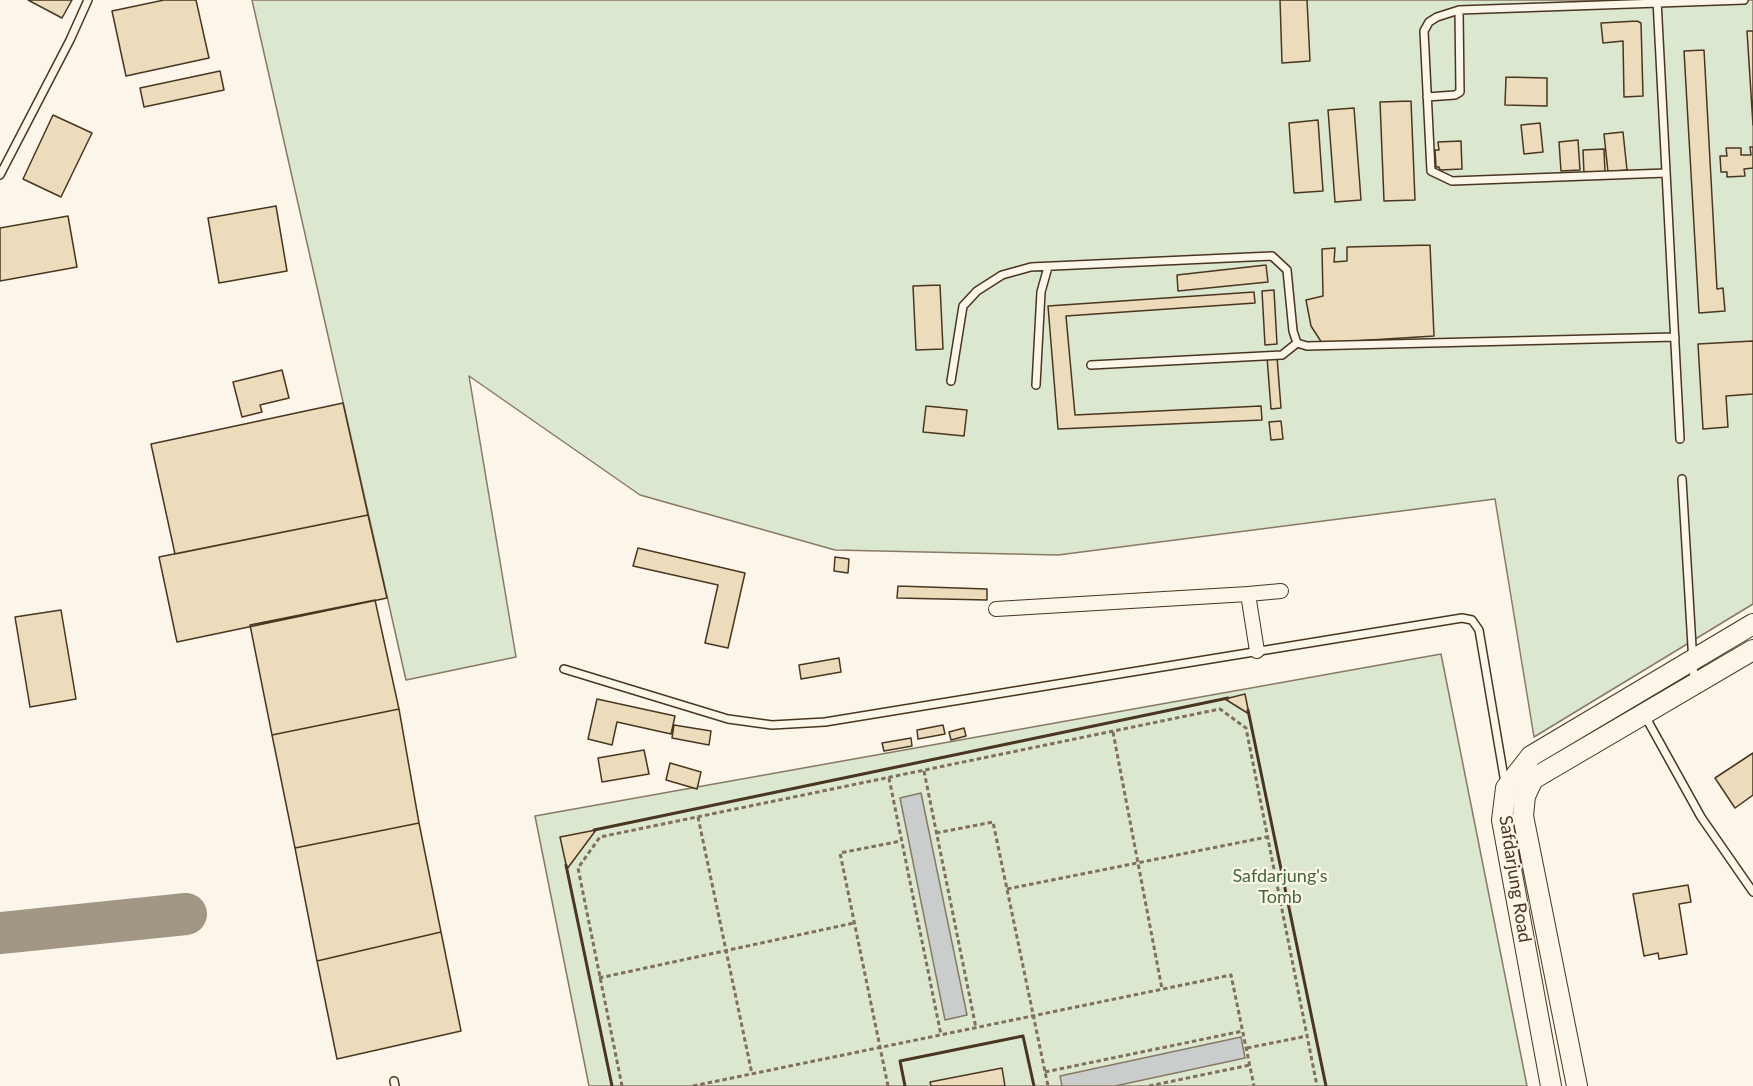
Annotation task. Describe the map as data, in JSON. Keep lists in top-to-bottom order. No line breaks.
{"streets":{"main road":["Safdarjung Road"]},"parks":["Safdarjung's Tomb"]}
